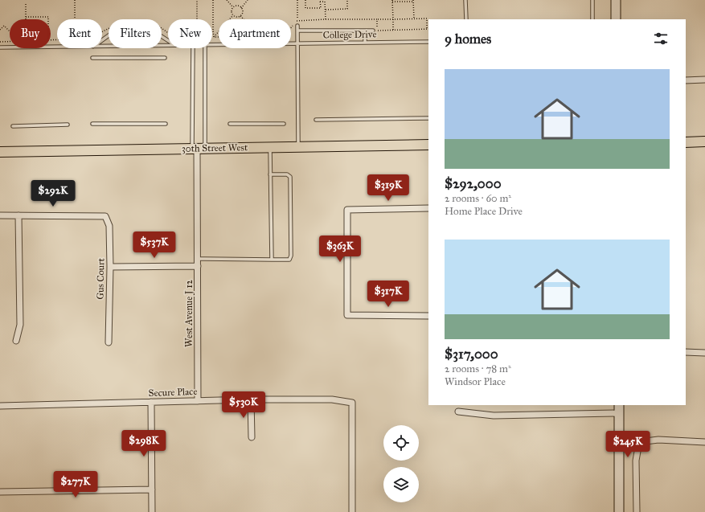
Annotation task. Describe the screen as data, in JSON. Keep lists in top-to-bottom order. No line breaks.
{"streets":{"main road":["30th Street West"],"street":["Gus Court","West Avenue J 12","Secure Place"],"lane":["College Drive"]},"crossings":[["30th Street West","West Avenue J 12"],["West Avenue J 12","Secure Place"]],"page":{"chip":["Buy","Rent","Filters","New","Apartment"],"heading":"9 homes","list":[{"name":"$292,000","note":"2 rooms · 60 m² · Home Place Drive"},{"name":"$317,000","note":"2 rooms · 78 m² · Windsor Place"}],"price":["$319K","$292K","$537K","$363K","$317K","$530K","$298K","$245K","$277K"]}}
